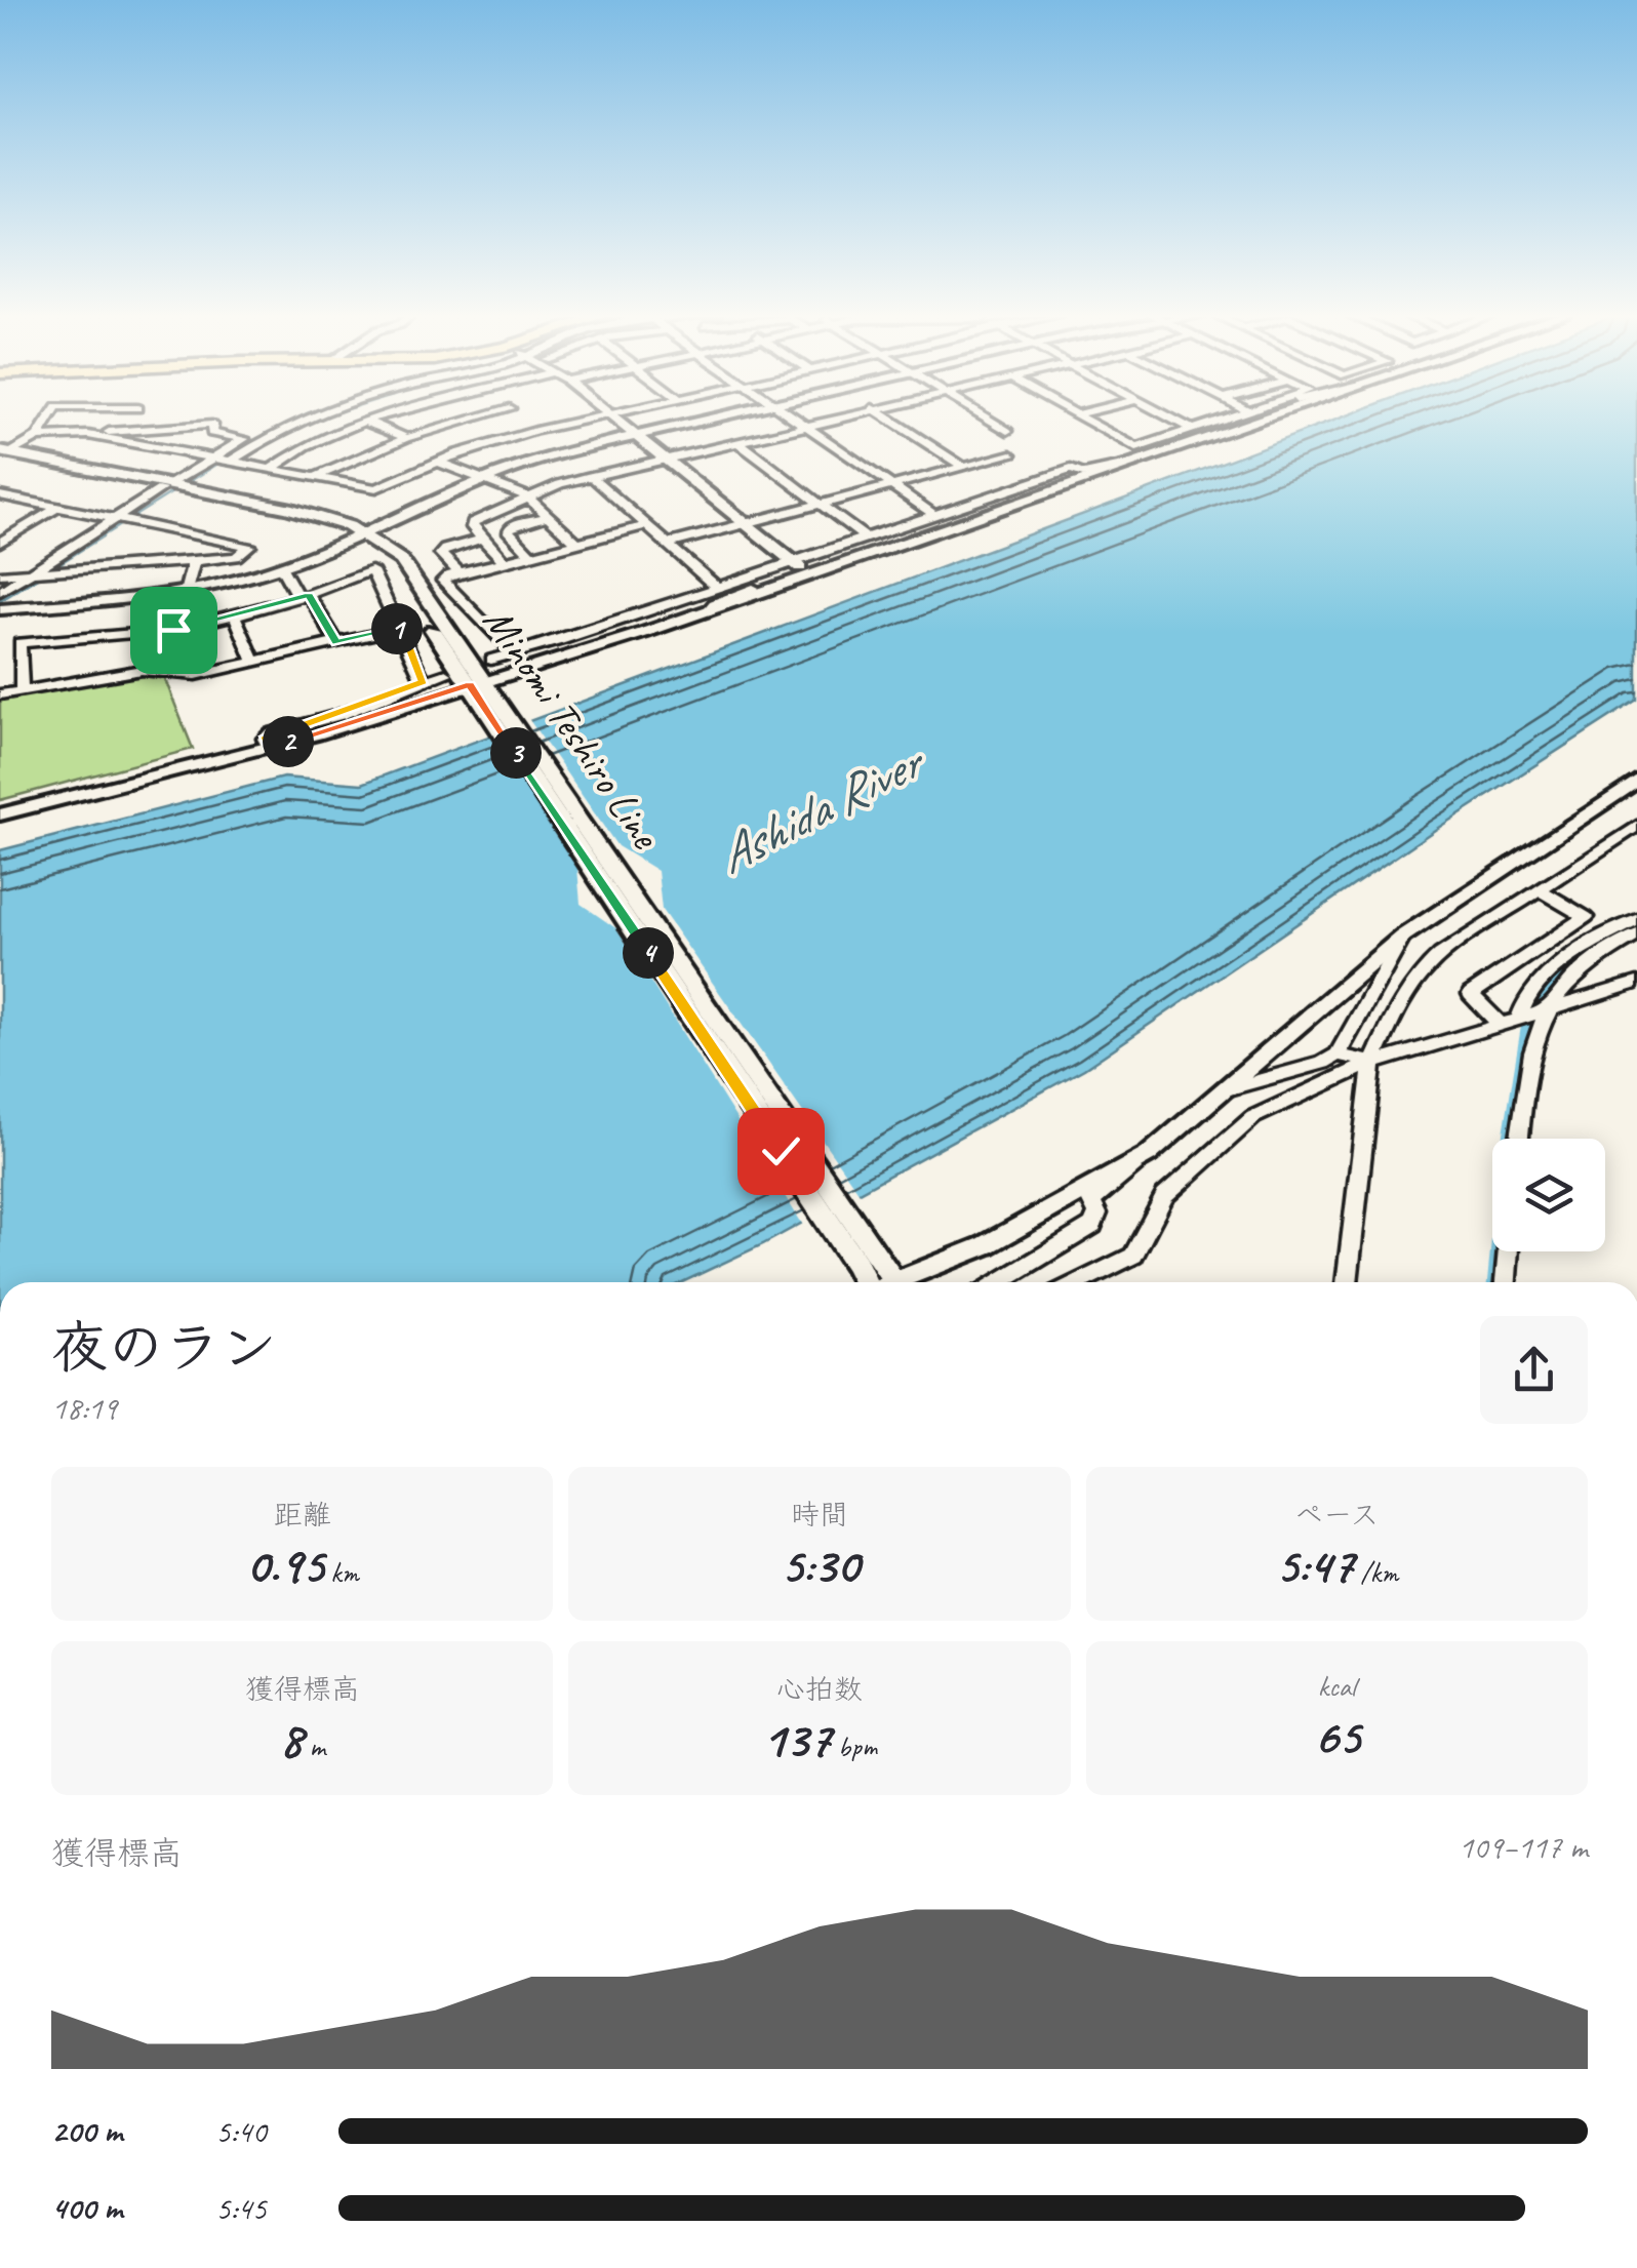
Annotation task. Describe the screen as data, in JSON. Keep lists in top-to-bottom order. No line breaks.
{"streets":{"main road":["Minomi Teshiro Line"]},"water":["Ashida River"],"page":{"pins":["1","2","3","4"],"heading":["夜のラン","18:19"],"stats":[["距離","0.95 km"],["時間","5:30"],["ペース","5:47 /km"],["獲得標高","8 m"],["心拍数","137 bpm"],["kcal","65"]],"chart":["獲得標高","109–117 m"],"list":[{"name":"200 m","note":"5:40"},{"name":"400 m","note":"5:45"}]}}
